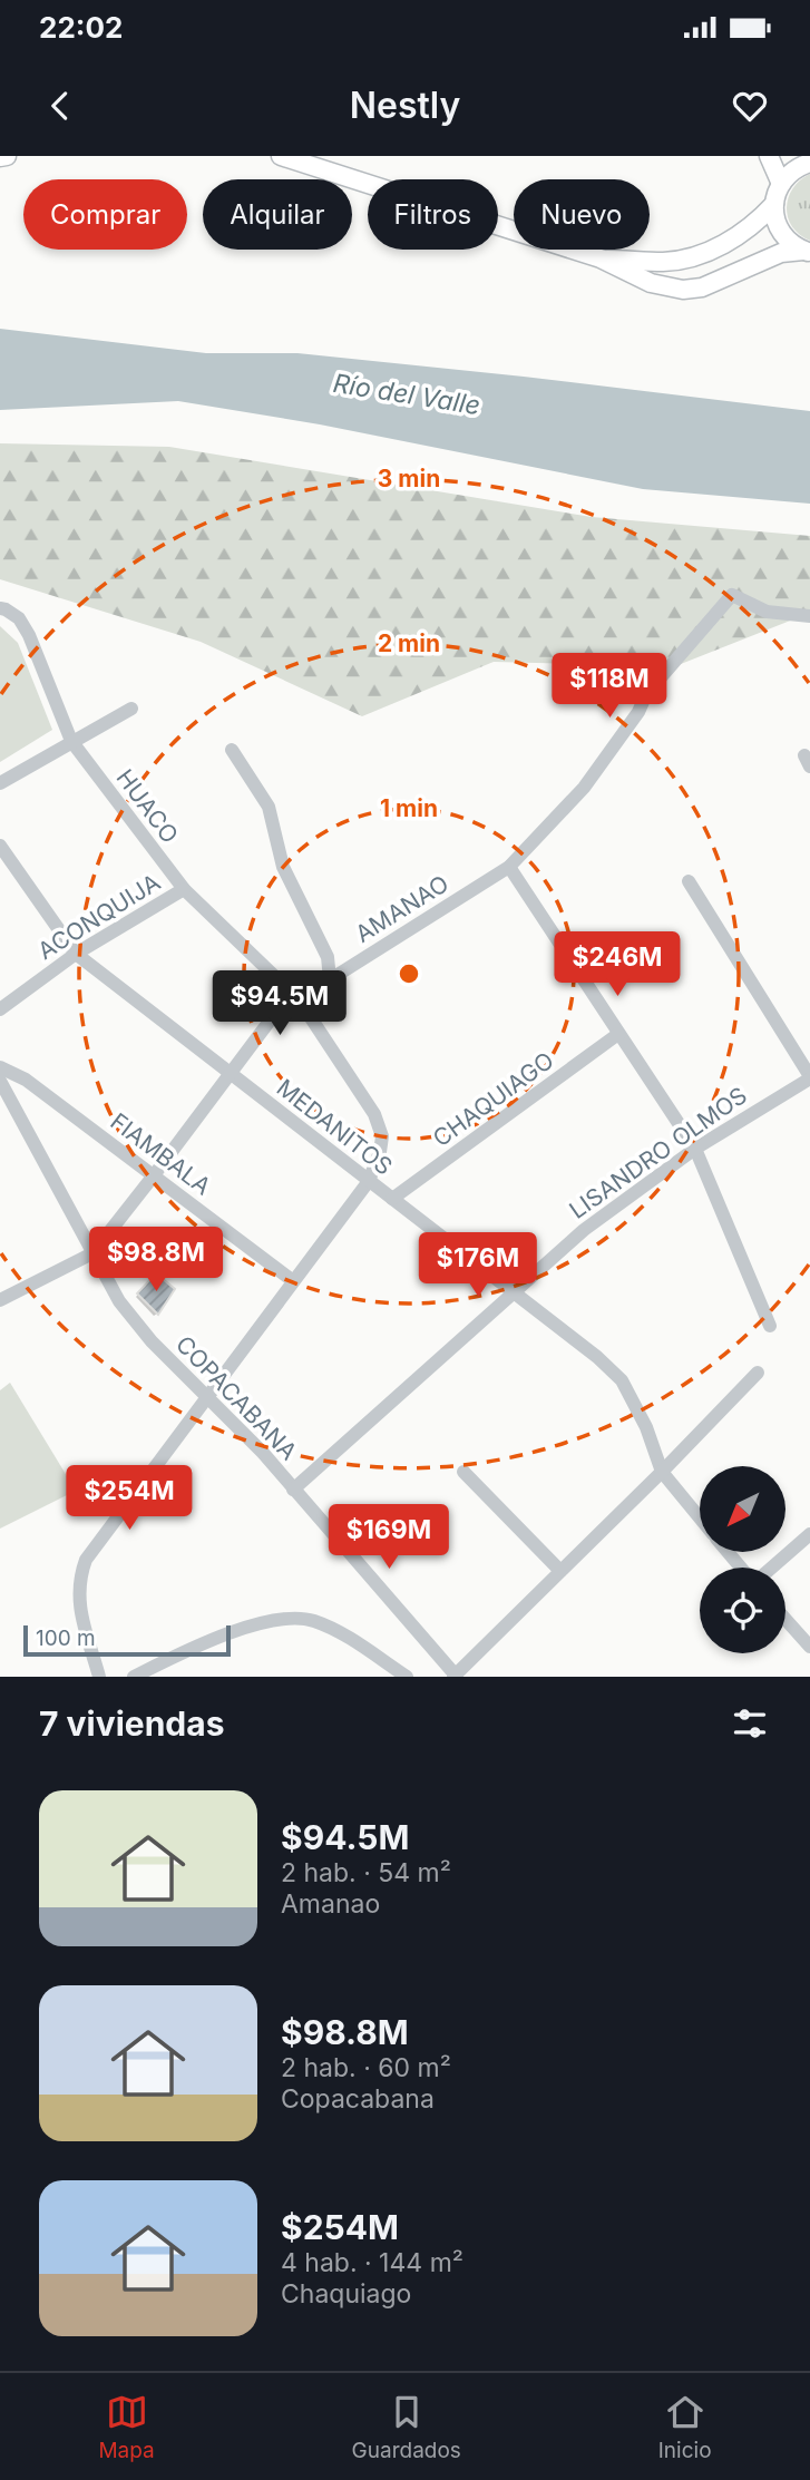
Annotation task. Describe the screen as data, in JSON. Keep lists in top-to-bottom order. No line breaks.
{"streets":{"street":["HUACO","AMANAO","ACONQUIJA","CHAQUIAGO","MEDANITOS","LISANDRO OLMOS","FIAMBALA","COPACABANA"]},"crossings":[["HUACO","AMANAO"],["HUACO","ACONQUIJA"],["HUACO","MEDANITOS"],["AMANAO","MEDANITOS"],["AMANAO","FIAMBALA"],["AMANAO","COPACABANA"],["ACONQUIJA","MEDANITOS"],["CHAQUIAGO","MEDANITOS"],["MEDANITOS","LISANDRO OLMOS"],["LISANDRO OLMOS","COPACABANA"]],"water":["Río del Valle"],"scale_bar":"100 m","north":"bottom left","page":{"status":"22:02","header":"Nestly","chip":["Comprar","Alquilar","Filtros","Nuevo"],"price":["$118M","$246M","$94.5M","$98.8M","$176M","$254M","$169M"],"scale":"100 m","heading":"7 viviendas","list":[{"name":"$94.5M","note":"2 hab. · 54 m² · Amanao"},{"name":"$98.8M","note":"2 hab. · 60 m² · Copacabana"},{"name":"$254M","note":"4 hab. · 144 m² · Chaquiago"}],"tabs":["Mapa","Guardados","Inicio"]},"rings":["3 min","2 min","1 min"]}
